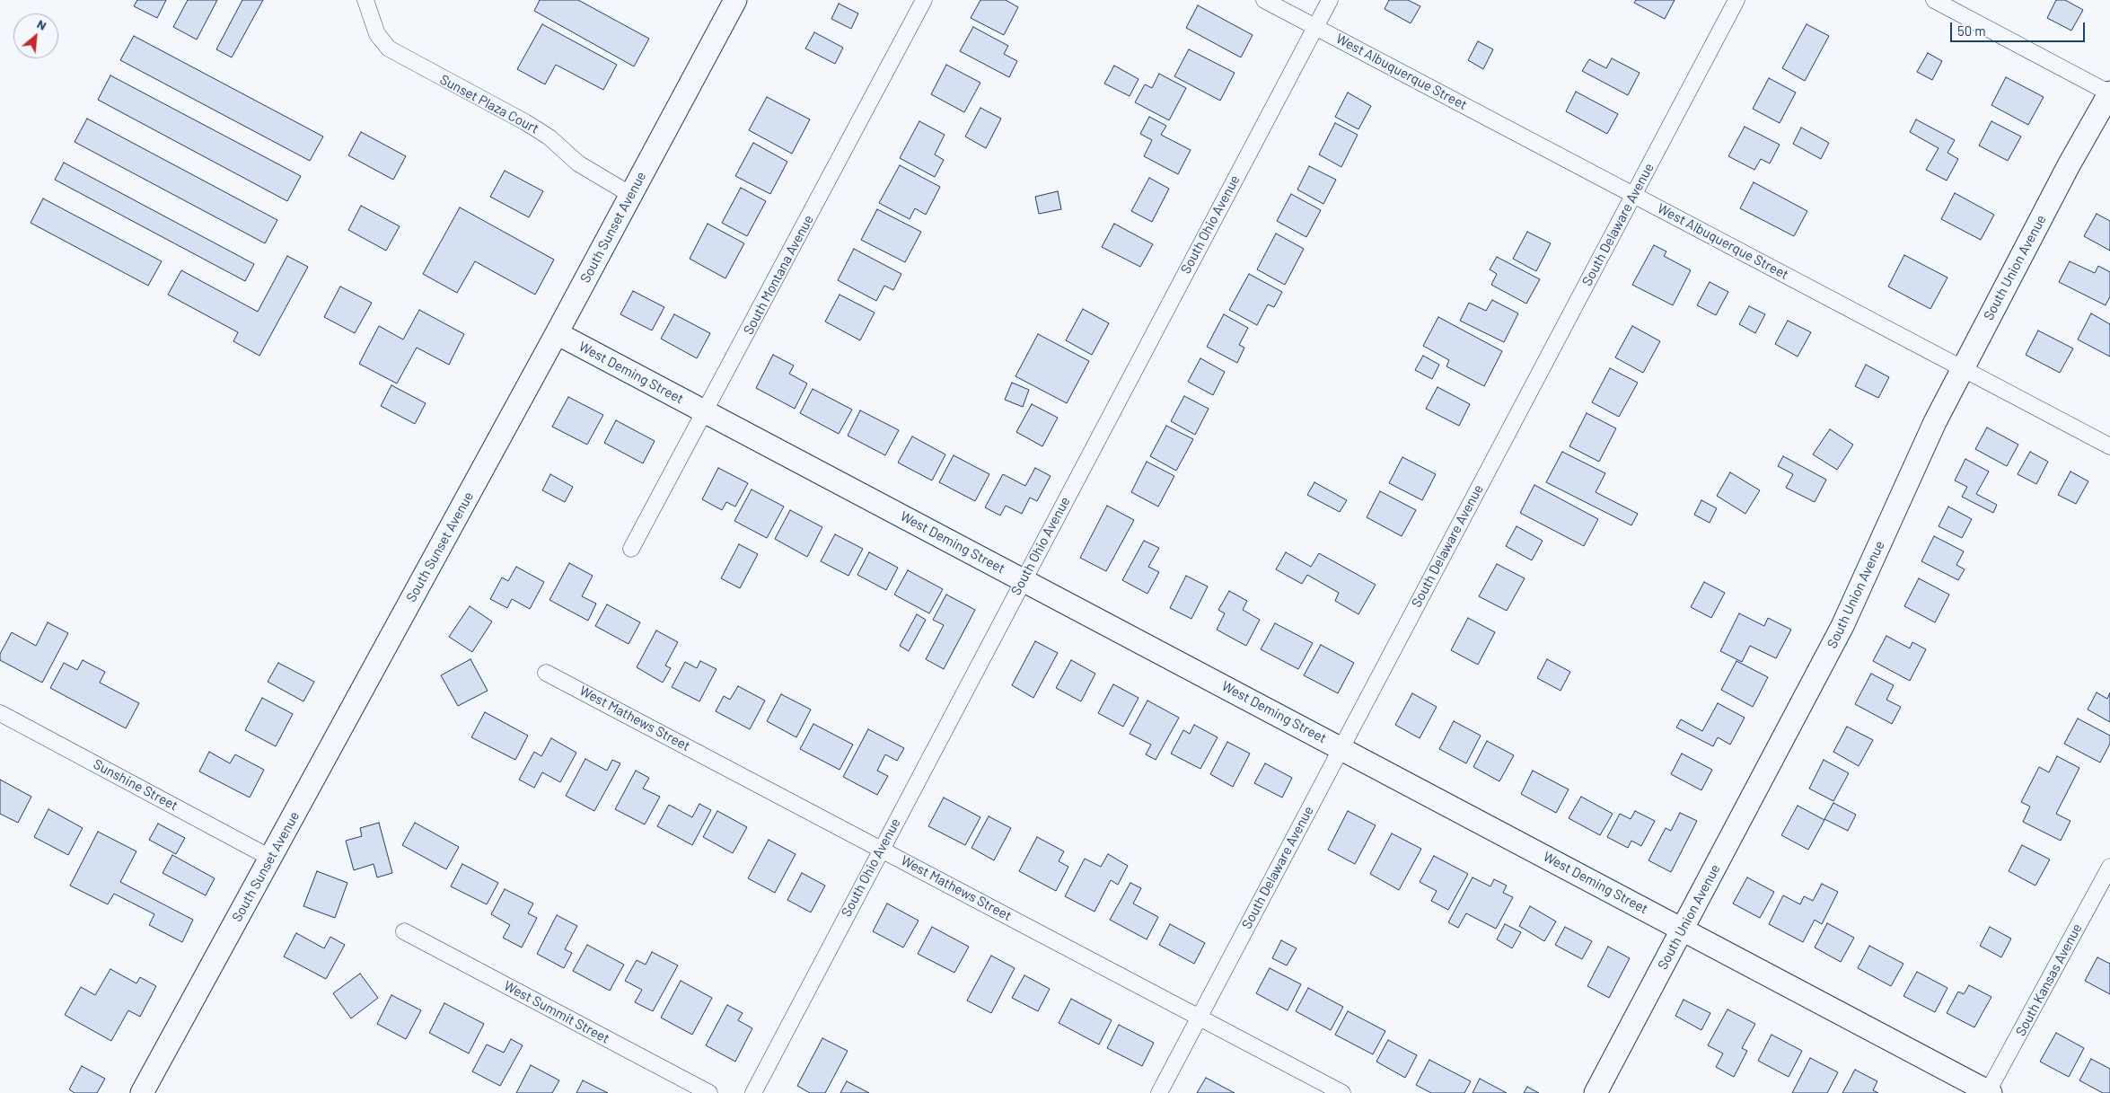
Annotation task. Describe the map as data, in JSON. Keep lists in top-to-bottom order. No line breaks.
{"streets":{"main road":["South Sunset Avenue","South Union Avenue","West Deming Street"],"street":["West Albuquerque Street","Sunset Plaza Court","South Ohio Avenue","South Delaware Avenue","South Montana Avenue","West Mathews Street","Sunshine Street","South Kansas Avenue","West Summit Street"]},"crossings":[["West Albuquerque Street","South Ohio Avenue"],["West Albuquerque Street","South Delaware Avenue"],["West Albuquerque Street","South Union Avenue"],["Sunset Plaza Court","South Sunset Avenue"],["South Ohio Avenue","West Deming Street"],["South Ohio Avenue","West Mathews Street"],["South Delaware Avenue","West Deming Street"],["South Delaware Avenue","West Mathews Street"],["South Sunset Avenue","West Deming Street"],["South Sunset Avenue","Sunshine Street"],["South Union Avenue","West Deming Street"],["South Montana Avenue","West Deming Street"],["West Deming Street","South Kansas Avenue"]],"scale_bar":"50 m","north":"top right"}
